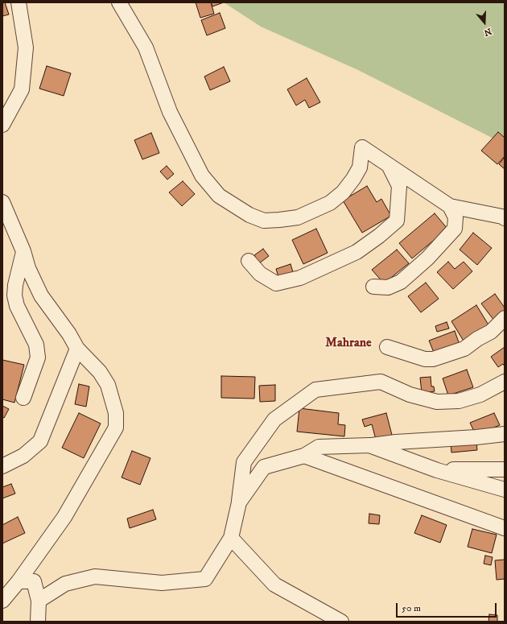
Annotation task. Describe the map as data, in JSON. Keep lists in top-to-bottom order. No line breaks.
{"districts":["Mahrane"],"scale_bar":"50 m","north":"bottom"}
